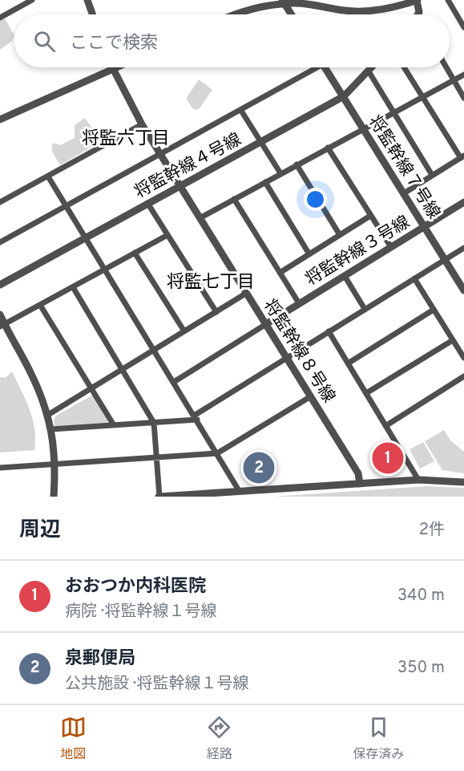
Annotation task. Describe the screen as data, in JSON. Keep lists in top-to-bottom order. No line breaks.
{"streets":{"street":["将監幹線４号線","将監幹線７号線","将監幹線３号線","将監幹線８号線"]},"crossings":[["将監幹線４号線","将監幹線７号線"],["将監幹線４号線","将監幹線８号線"],["将監幹線７号線","将監幹線３号線"],["将監幹線３号線","将監幹線８号線"]],"districts":["将監六丁目","将監七丁目"],"page":{"search":"ここで検索","pins":["1","2"],"heading":["周辺","2件"],"list":[{"mark":"1","name":"おおつか内科医院","note":"病院 · 将監幹線１号線","value":"340 m"},{"mark":"2","name":"泉郵便局","note":"公共施設 · 将監幹線１号線","value":"350 m"}],"nav":["地図","経路","保存済み"]}}
